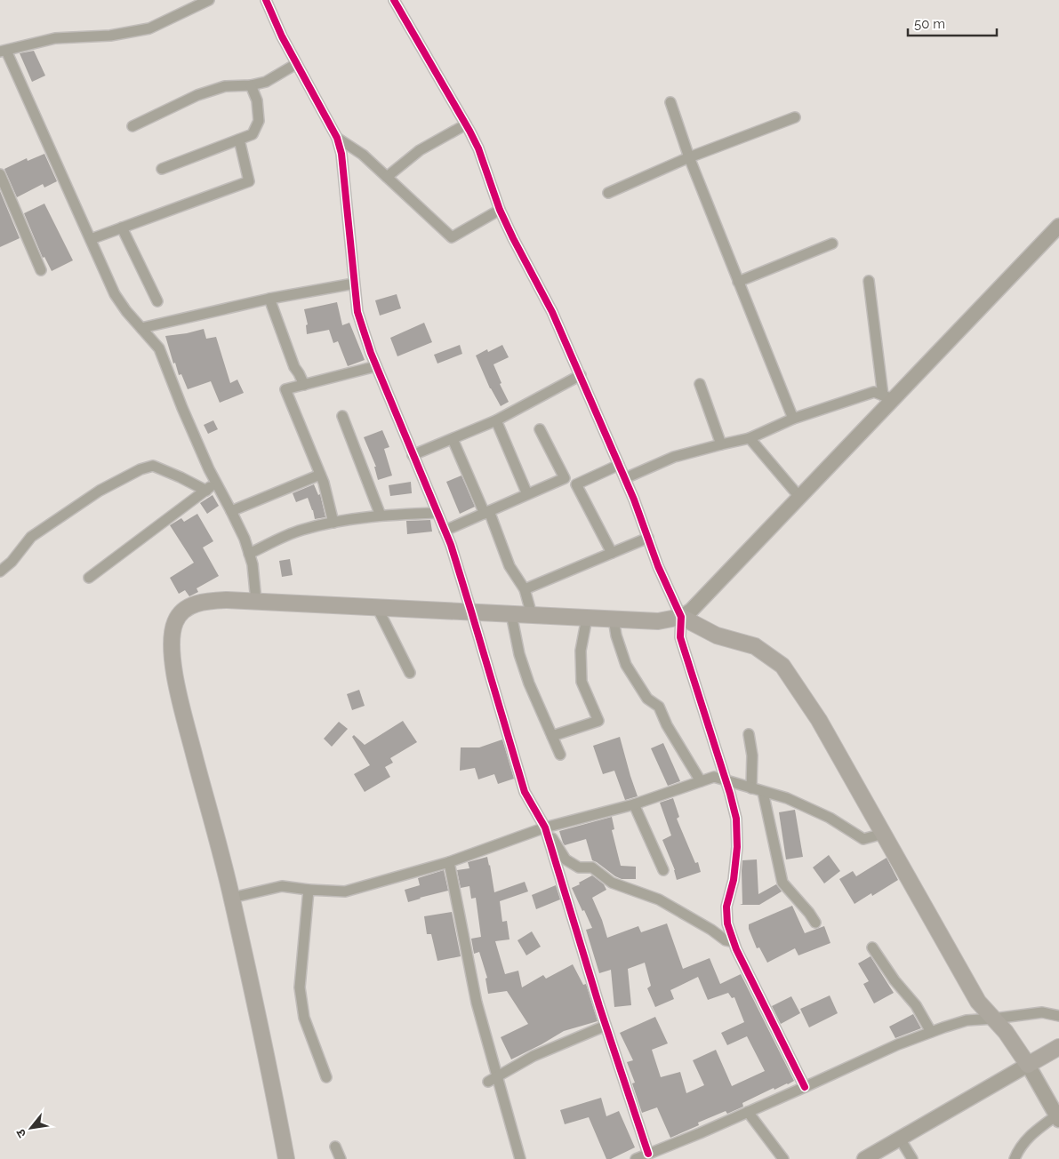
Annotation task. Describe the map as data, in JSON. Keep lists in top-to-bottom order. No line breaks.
{"scale_bar":"50 m","north":"bottom left"}
